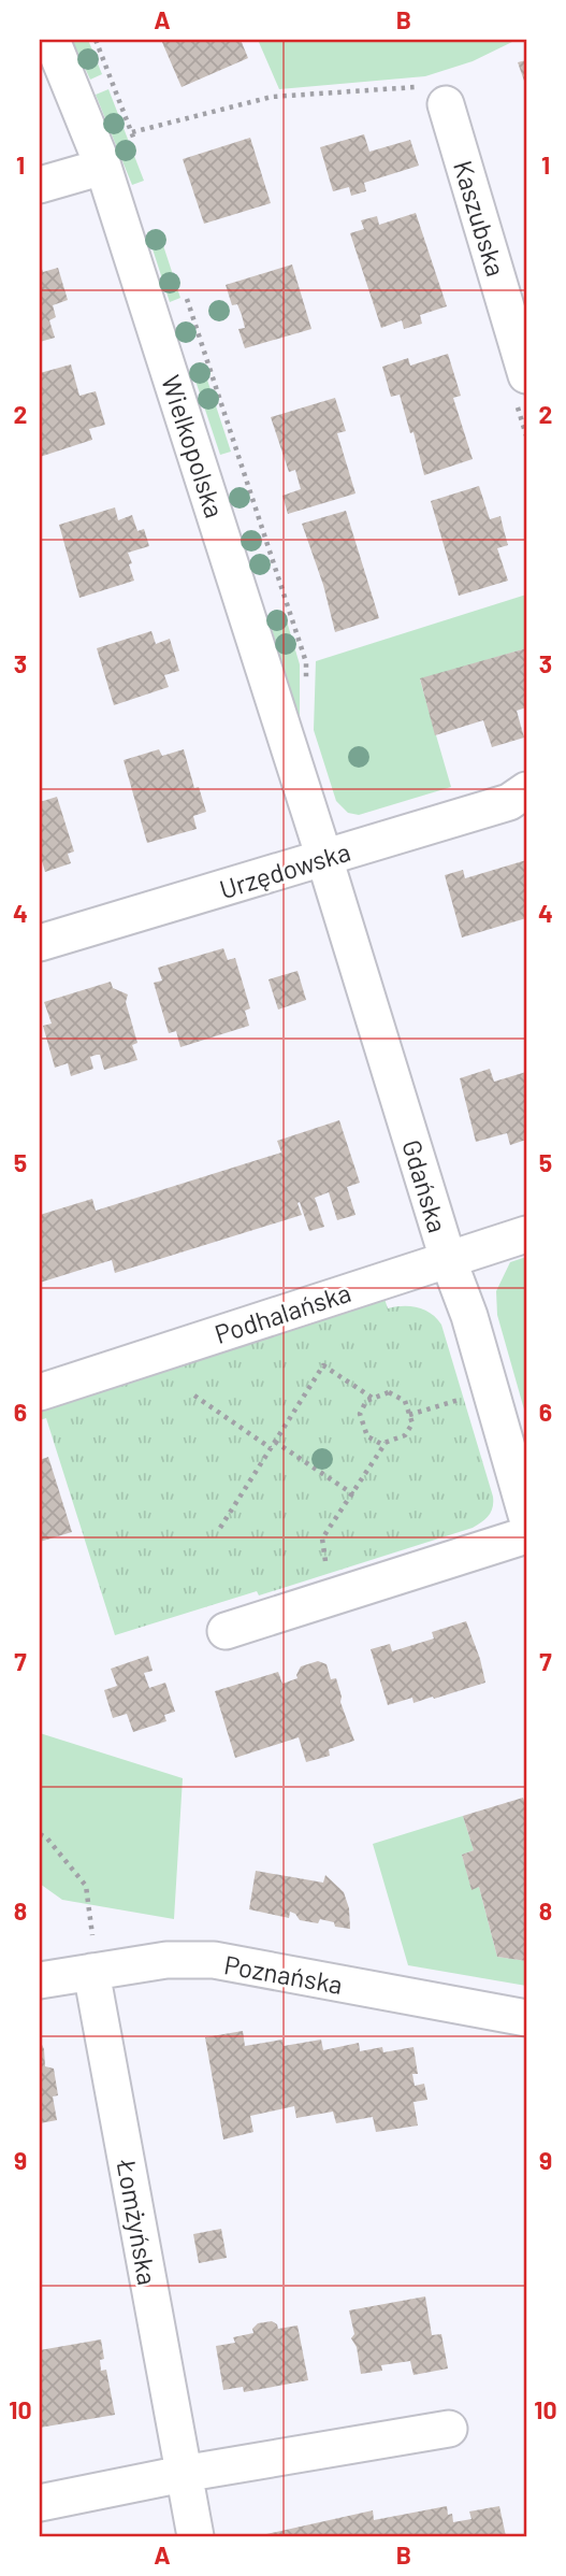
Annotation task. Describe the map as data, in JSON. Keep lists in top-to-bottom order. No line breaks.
{"streets":{"street":["Kaszubska","Wielkopolska","Urzędowska","Gdańska","Podhalańska","Poznańska","Łomżyńska"]},"crossings":[["Wielkopolska","Urzędowska"],["Wielkopolska","Gdańska"],["Urzędowska","Gdańska"],["Gdańska","Podhalańska"],["Poznańska","Łomżyńska"]],"grid":{"columns":["A","B"],"rows":["1","2","3","4","5","6","7","8","9","10"]}}
